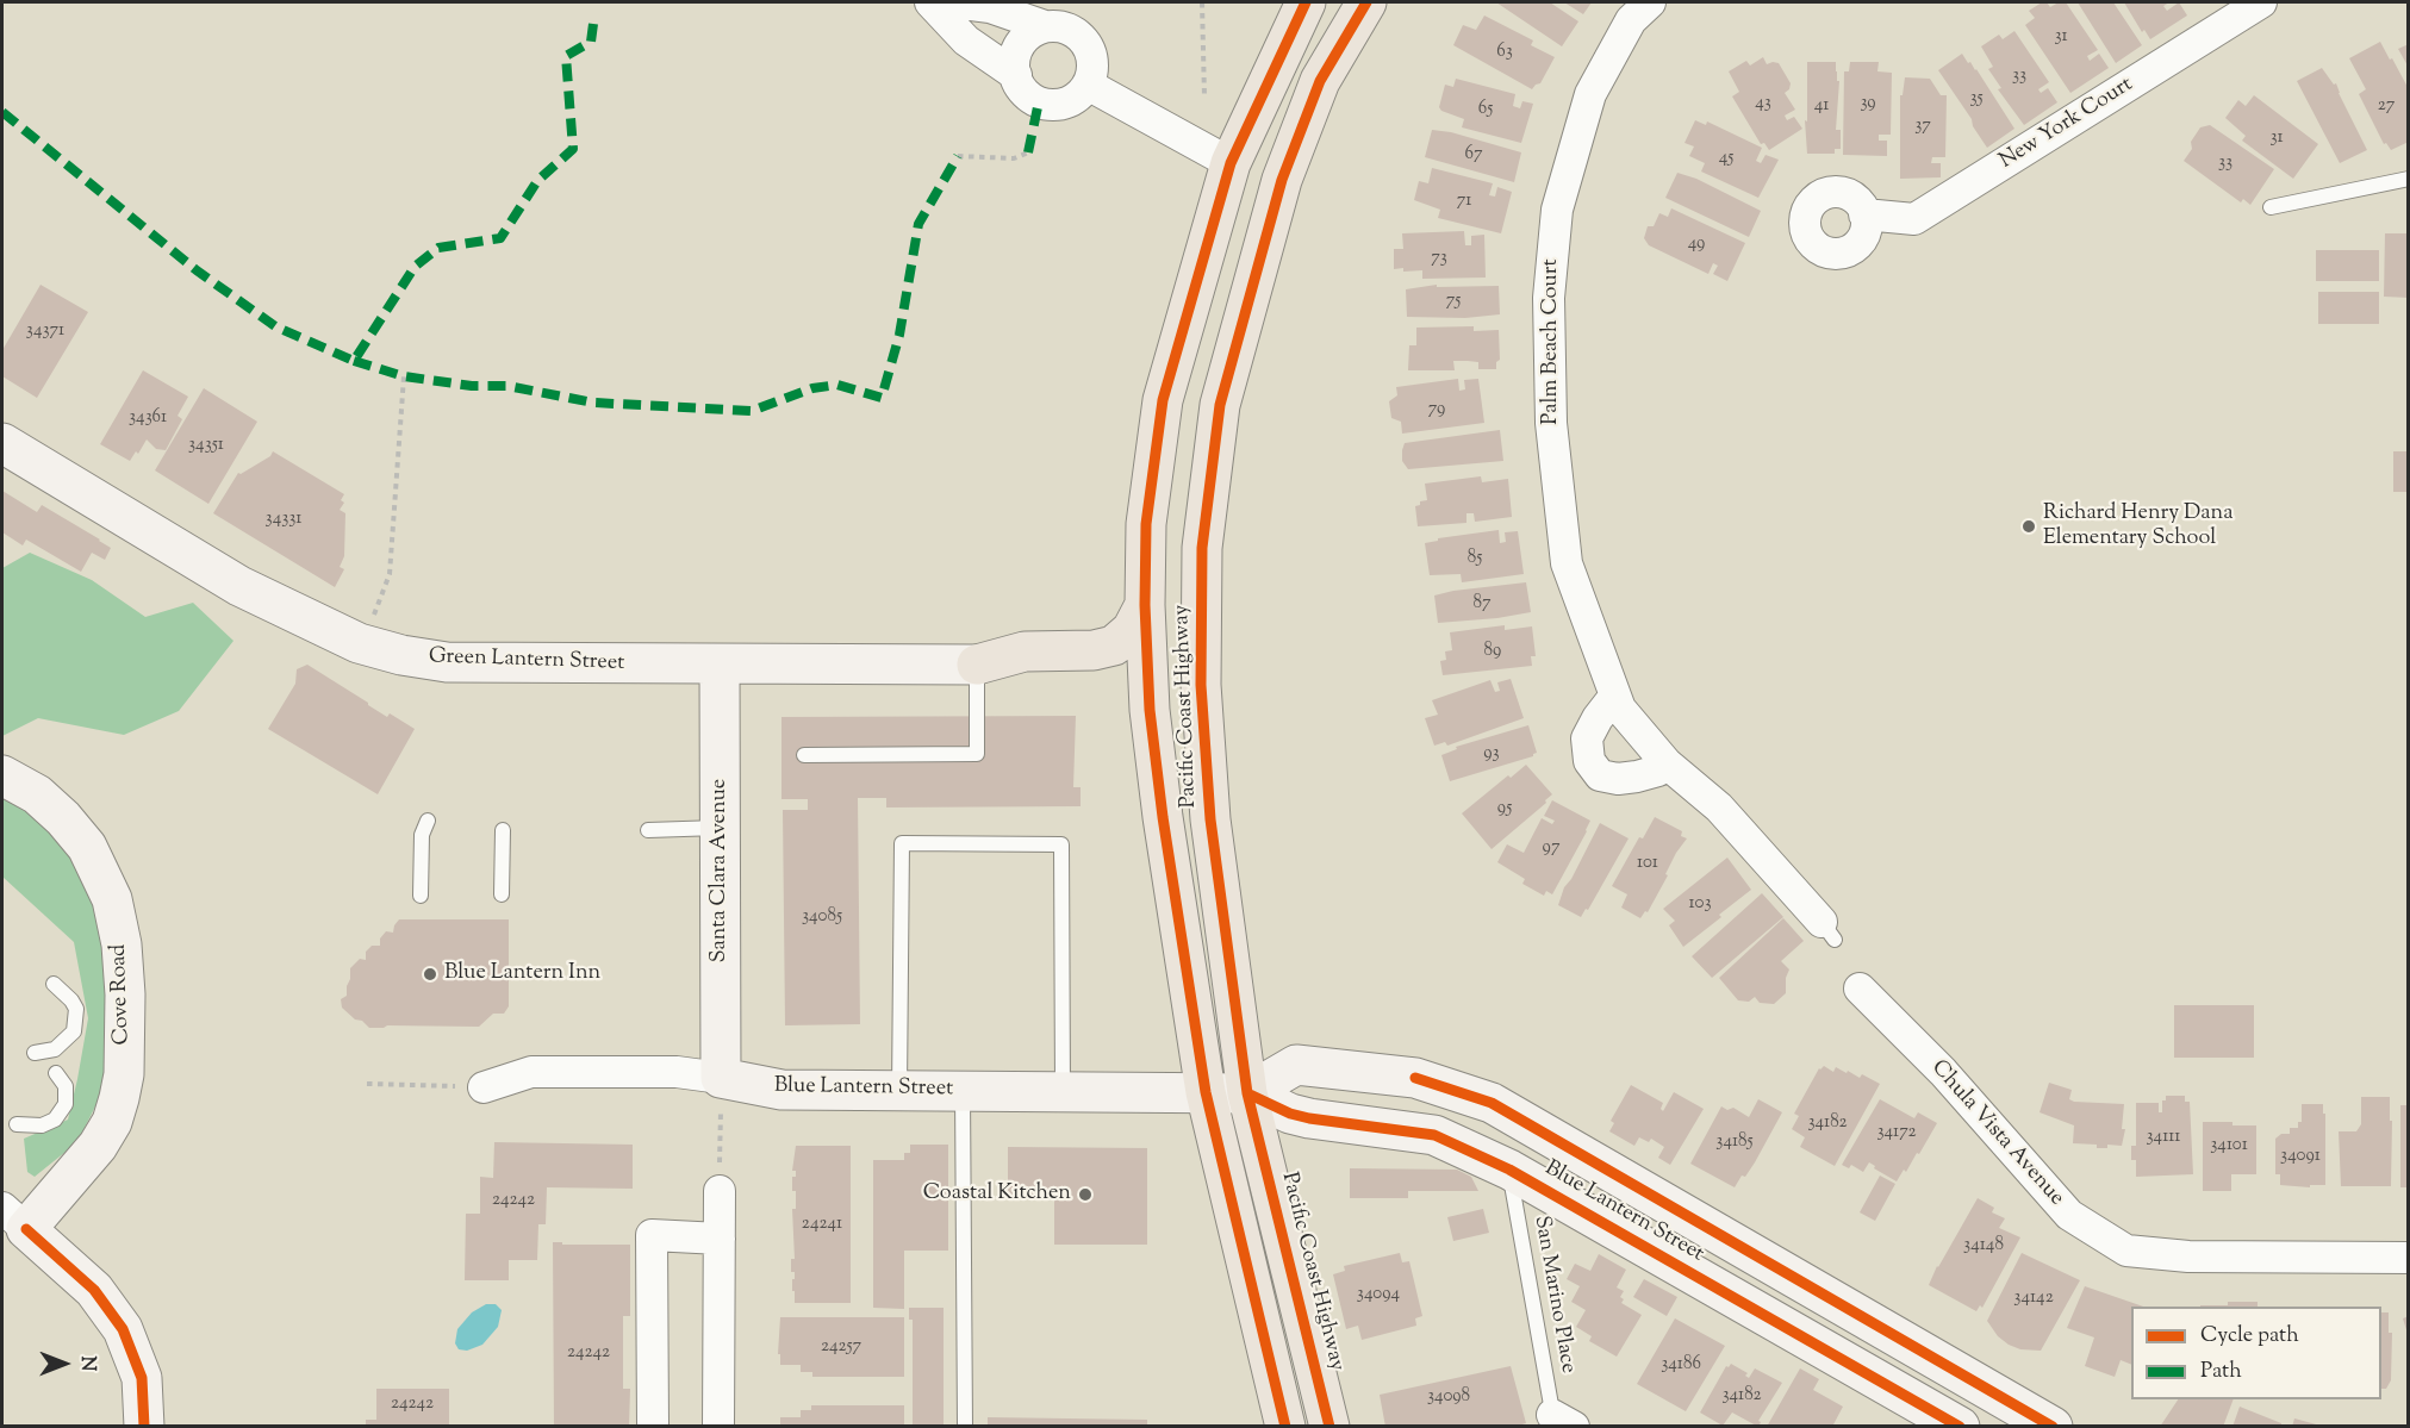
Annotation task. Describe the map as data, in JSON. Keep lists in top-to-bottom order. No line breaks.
{"streets":{"highway":["Pacific Coast Highway"],"street":["New York Court","Palm Beach Court","Green Lantern Street","Santa Clara Avenue","Cove Road","Blue Lantern Street","Chula Vista Avenue"],"lane":["San Marino Place"]},"crossings":[["Green Lantern Street","Santa Clara Avenue"],["Pacific Coast Highway","Blue Lantern Street"],["Santa Clara Avenue","Blue Lantern Street"],["Blue Lantern Street","San Marino Place"]],"places":["Richard Henry Dana Elementary School","Blue Lantern Inn","Coastal Kitchen"],"house_numbers":["31","63","33","35","43","39","41","27","65","37","31","67","45","33","71","49","73","75","34371","79","34361","34351","34331","85","87","89","93","95","97","101","103","34085","34182","34172","34111","34185","34101","34091","24242","24241","34148","34094","34142","24257","24242","34186","34182","34098","24242"],"legend":["Cycle path","Path"],"north":"right"}
